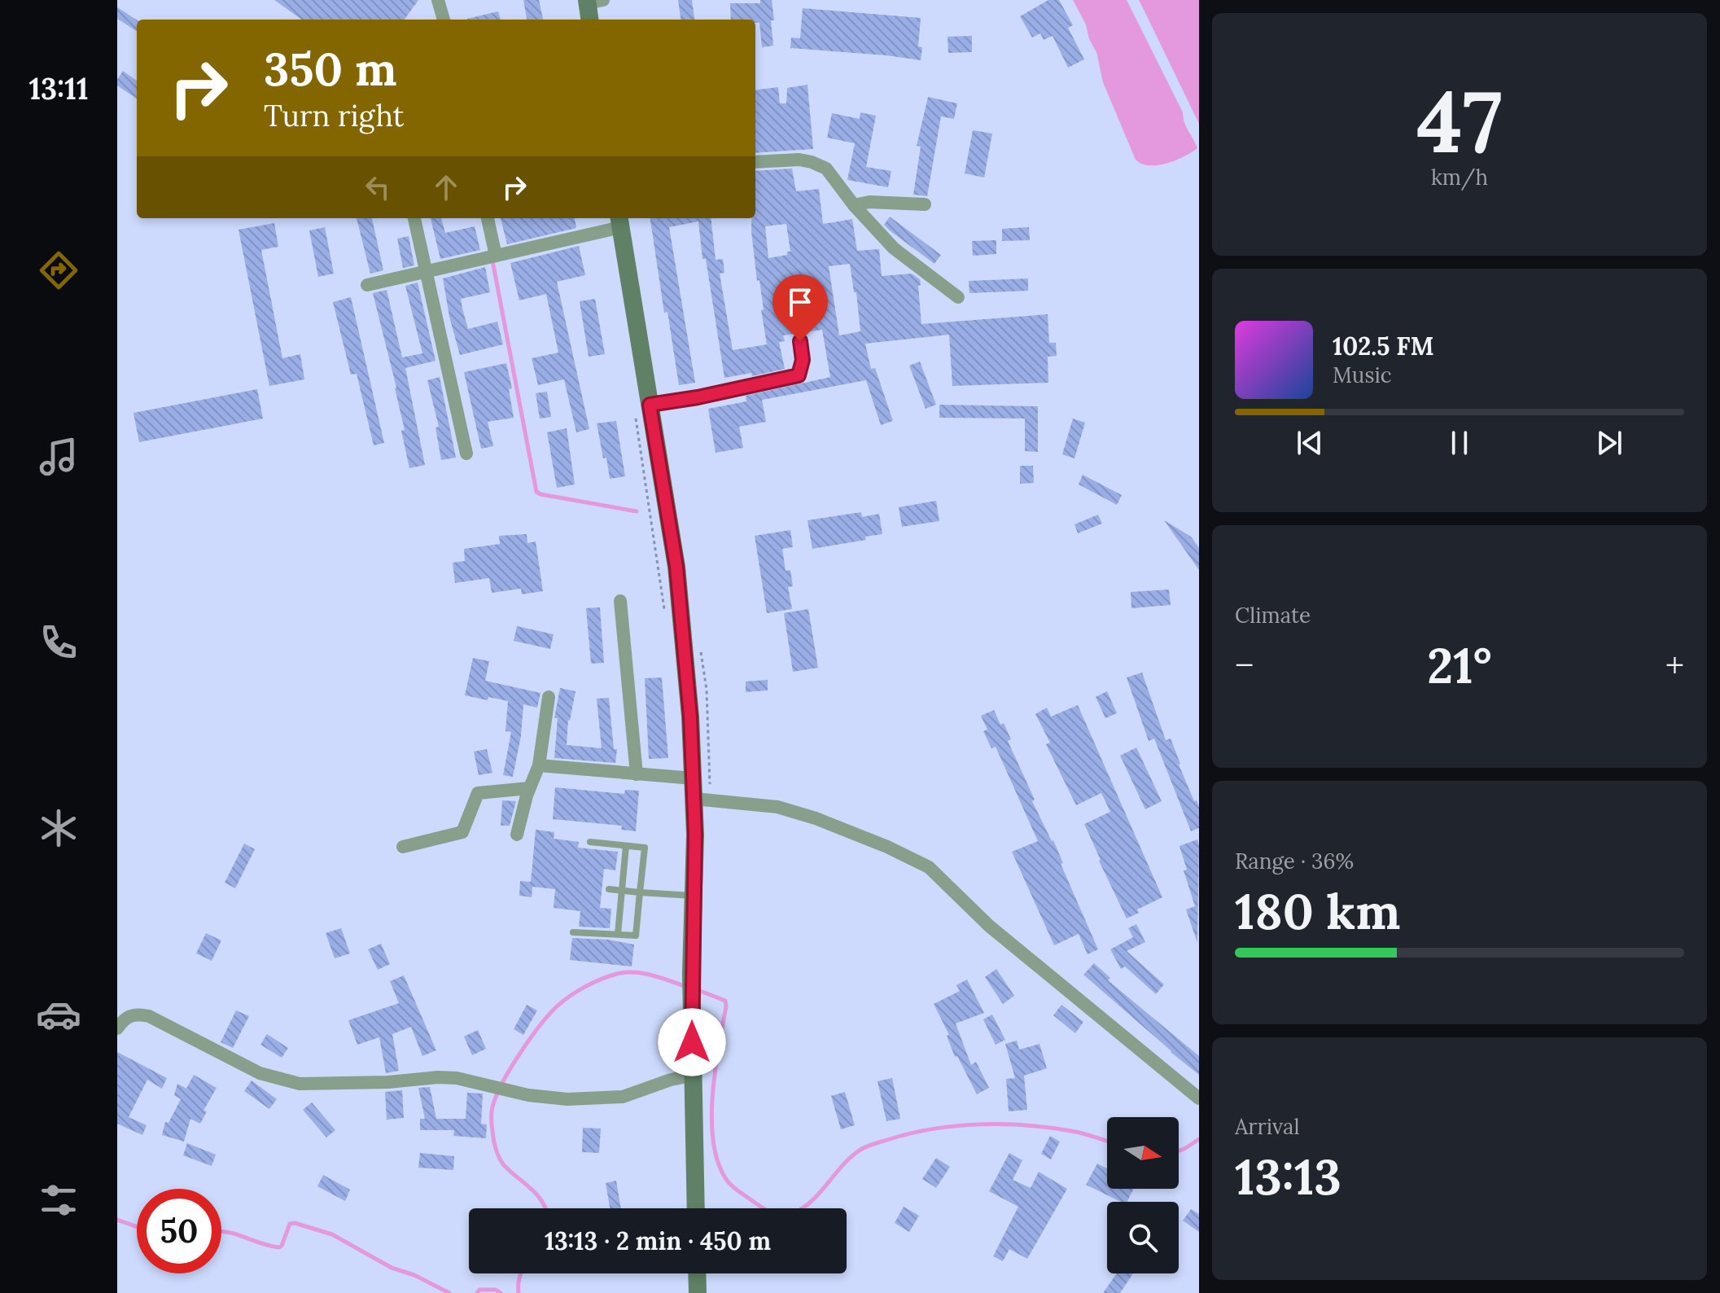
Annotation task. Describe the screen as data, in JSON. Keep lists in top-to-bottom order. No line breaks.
{"north":"right","page":{"tabs":"13:11","tile":[["47","km/h"],"Climate",["Range · 36%","180 km"],["Arrival","13:13"]],"turn":["350 m","Turn right"],"song":["102.5 FM","Music"],"heat":["−","21°","+"],"limit":"50","trip":"13:13 · 2 min · 450 m"}}
